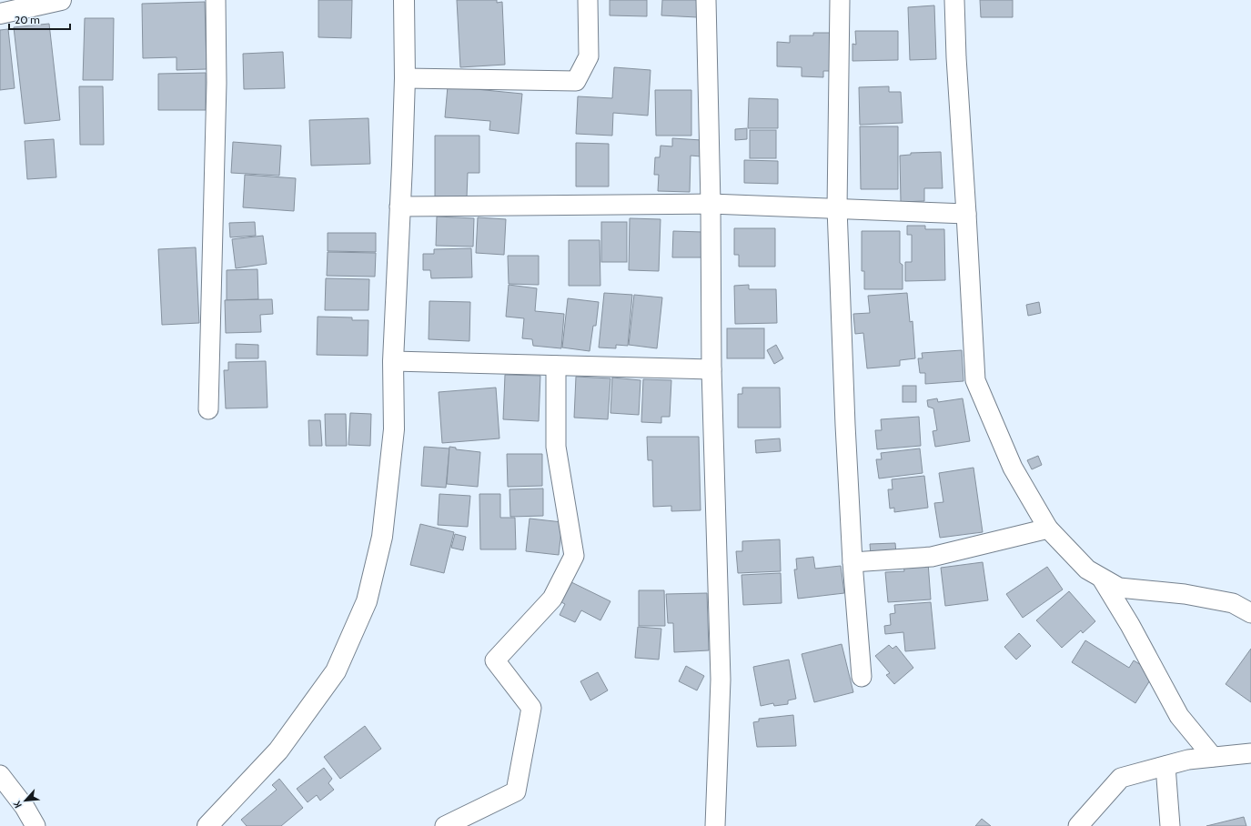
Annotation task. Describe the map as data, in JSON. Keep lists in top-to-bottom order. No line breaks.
{"scale_bar":"20 m","north":"bottom left"}
